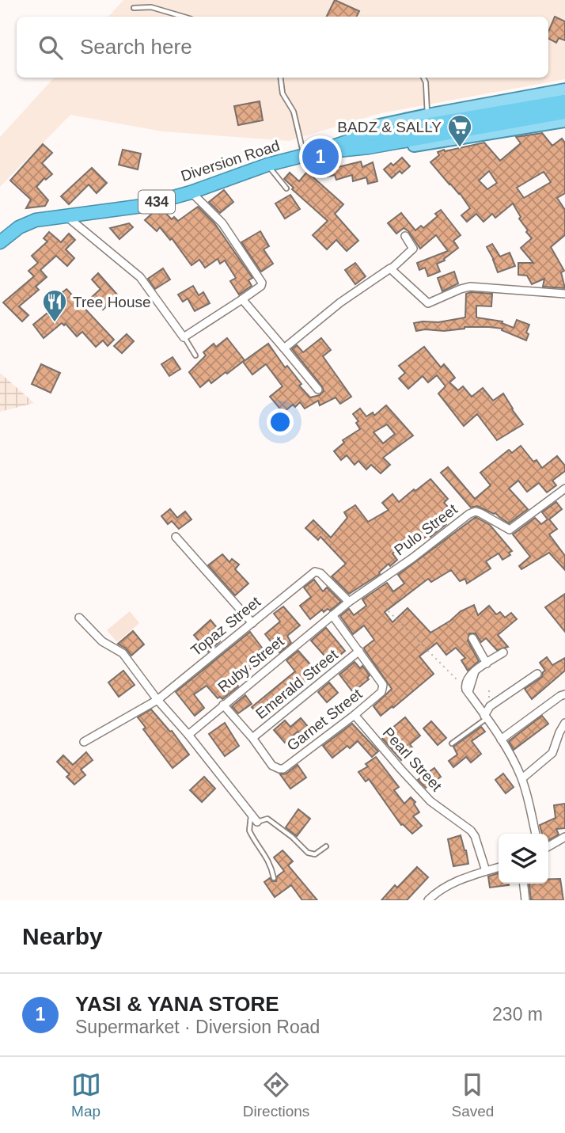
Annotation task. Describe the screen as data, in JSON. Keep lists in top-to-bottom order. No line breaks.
{"streets":{"highway":["Diversion Road","434"],"street":["Pulo Street","Topaz Street","Ruby Street","Emerald Street","Garnet Street","Pearl Street"]},"crossings":[["Diversion Road","434"],["Pulo Street","Topaz Street"],["Pulo Street","Ruby Street"],["Emerald Street","Garnet Street"],["Garnet Street","Pearl Street"]],"places":{"supermarket":["BADZ & SALLY"],"restaurant":["Tree House"]},"page":{"search":"Search here","pins":"1","heading":"Nearby","list":[{"mark":"1","name":"YASI & YANA STORE","note":"Supermarket · Diversion Road","value":"230 m"}],"nav":["Map","Directions","Saved"]}}
